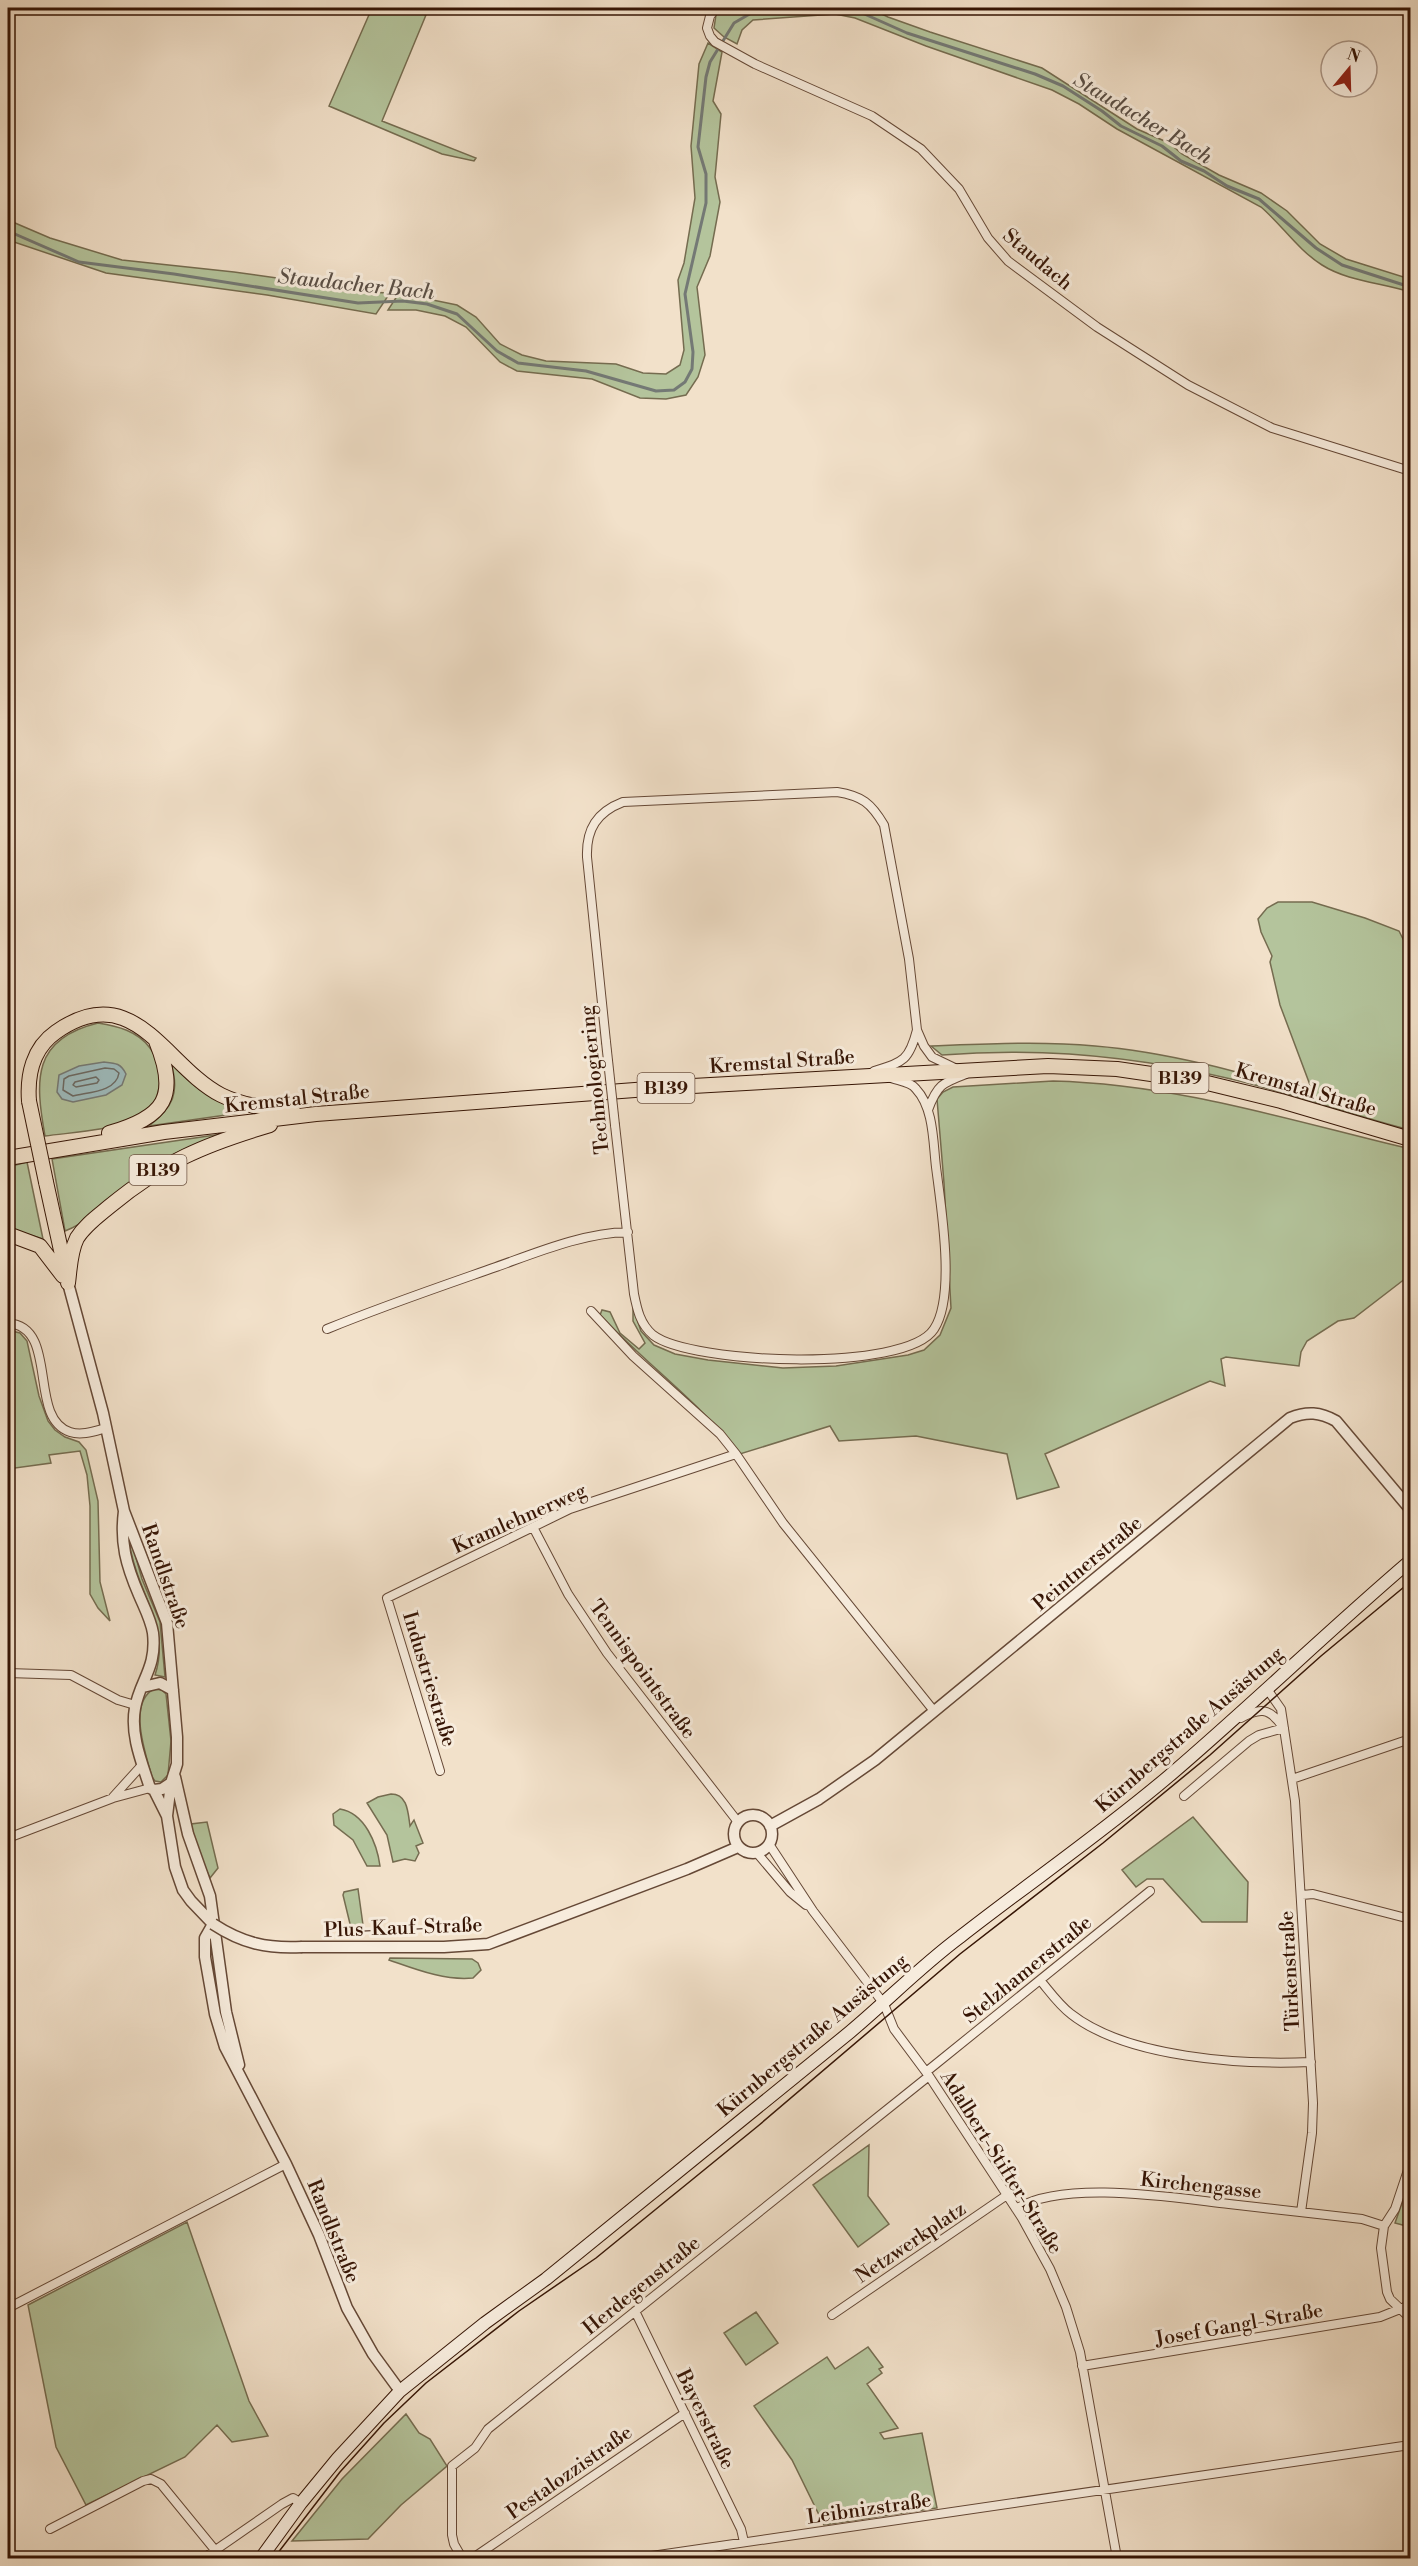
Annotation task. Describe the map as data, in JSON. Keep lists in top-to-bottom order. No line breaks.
{"streets":{"main road":["Kremstal Straße","B139","Kürnbergstraße Ausästung"],"street":["Staudach","Technologiering","Kramlehnerweg","Peintnerstraße","Randlstraße","Tennispointstraße","Industriestraße","Plus-Kauf-Straße","Stelzhamerstraße","Türkenstraße","Adalbert-Stifter-Straße","Kirchengasse","Netzwerkplatz","Herdegenstraße","Josef Gangl-Straße","Bayerstraße","Pestalozzistraße","Leibnizstraße"]},"crossings":[["Kremstal Straße","B139"],["Kremstal Straße","Technologiering"],["B139","Randlstraße"],["Kramlehnerweg","Tennispointstraße"],["Kramlehnerweg","Industriestraße"],["Peintnerstraße","Tennispointstraße"],["Peintnerstraße","Plus-Kauf-Straße"],["Randlstraße","Kürnbergstraße Ausästung"],["Randlstraße","Plus-Kauf-Straße"],["Tennispointstraße","Plus-Kauf-Straße"],["Kürnbergstraße Ausästung","Türkenstraße"],["Kürnbergstraße Ausästung","Adalbert-Stifter-Straße"],["Stelzhamerstraße","Adalbert-Stifter-Straße"],["Stelzhamerstraße","Herdegenstraße"],["Türkenstraße","Kirchengasse"],["Adalbert-Stifter-Straße","Kirchengasse"],["Adalbert-Stifter-Straße","Netzwerkplatz"],["Adalbert-Stifter-Straße","Herdegenstraße"],["Adalbert-Stifter-Straße","Josef Gangl-Straße"],["Adalbert-Stifter-Straße","Leibnizstraße"],["Herdegenstraße","Bayerstraße"],["Bayerstraße","Pestalozzistraße"],["Bayerstraße","Leibnizstraße"]],"water":["Staudacher Bach"],"north":"top"}
